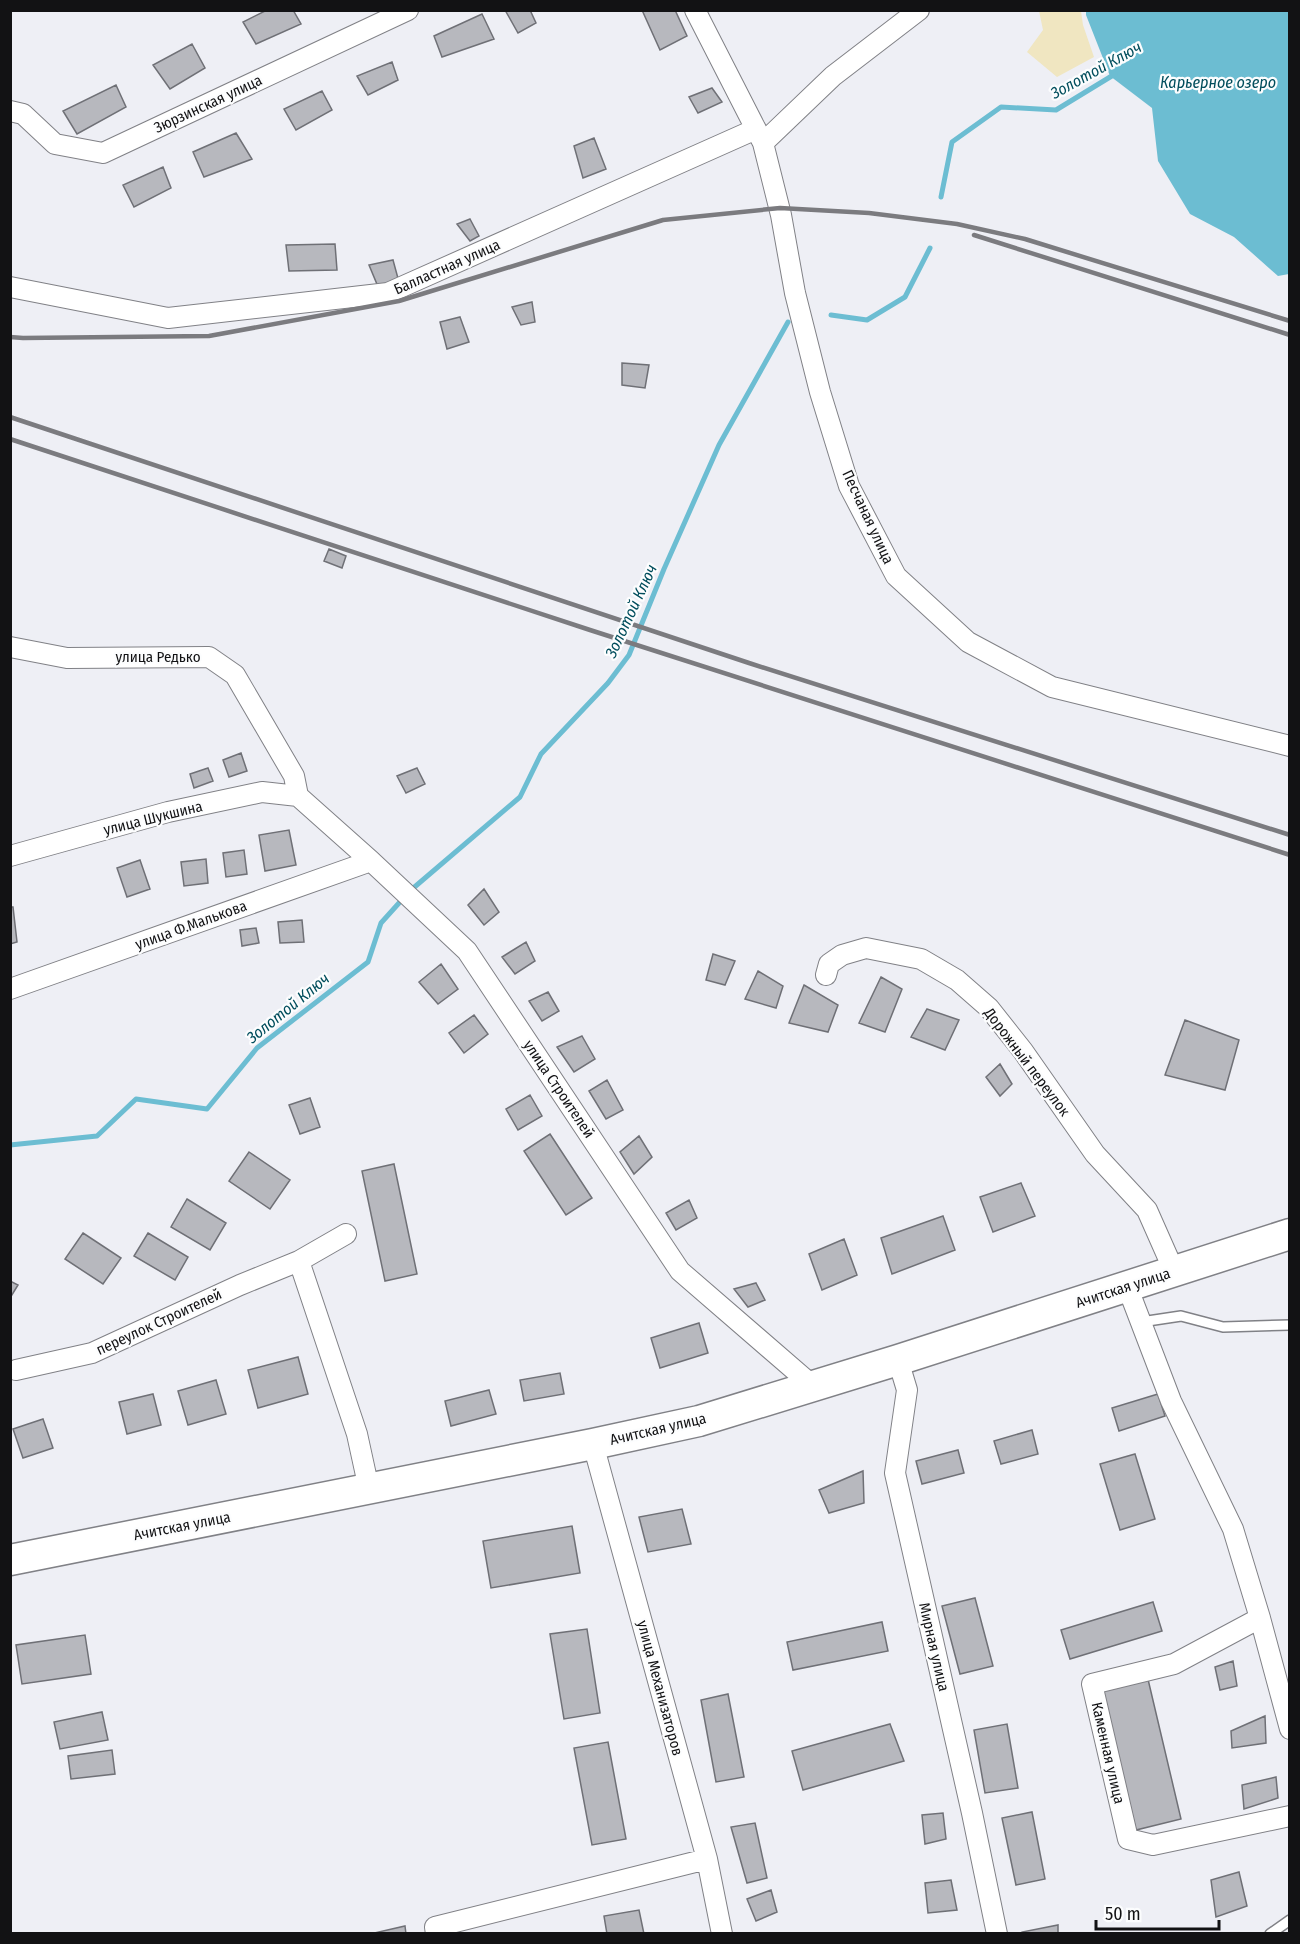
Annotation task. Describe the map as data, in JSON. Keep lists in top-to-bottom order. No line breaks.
{"streets":{"main road":["Ачитская улица"],"street":["Зюрзинская улица","Балластная улица","Песчаная улица","улица Редько","улица Шукшина","улица Ф.Малькова","Дорожный переулок","улица Строителей","переулок Строителей","Мирная улица","улица Механизаторов","Каменная улица"]},"crossings":[["Балластная улица","Песчаная улица"],["улица Редько","улица Шукшина"],["улица Редько","улица Строителей"],["улица Шукшина","улица Строителей"],["улица Ф.Малькова","улица Строителей"],["Дорожный переулок","Ачитская улица"],["улица Строителей","Ачитская улица"],["Ачитская улица","Мирная улица"],["Ачитская улица","улица Механизаторов"]],"water":["Золотой Ключ","Карьерное озеро"],"scale_bar":"50 m"}
